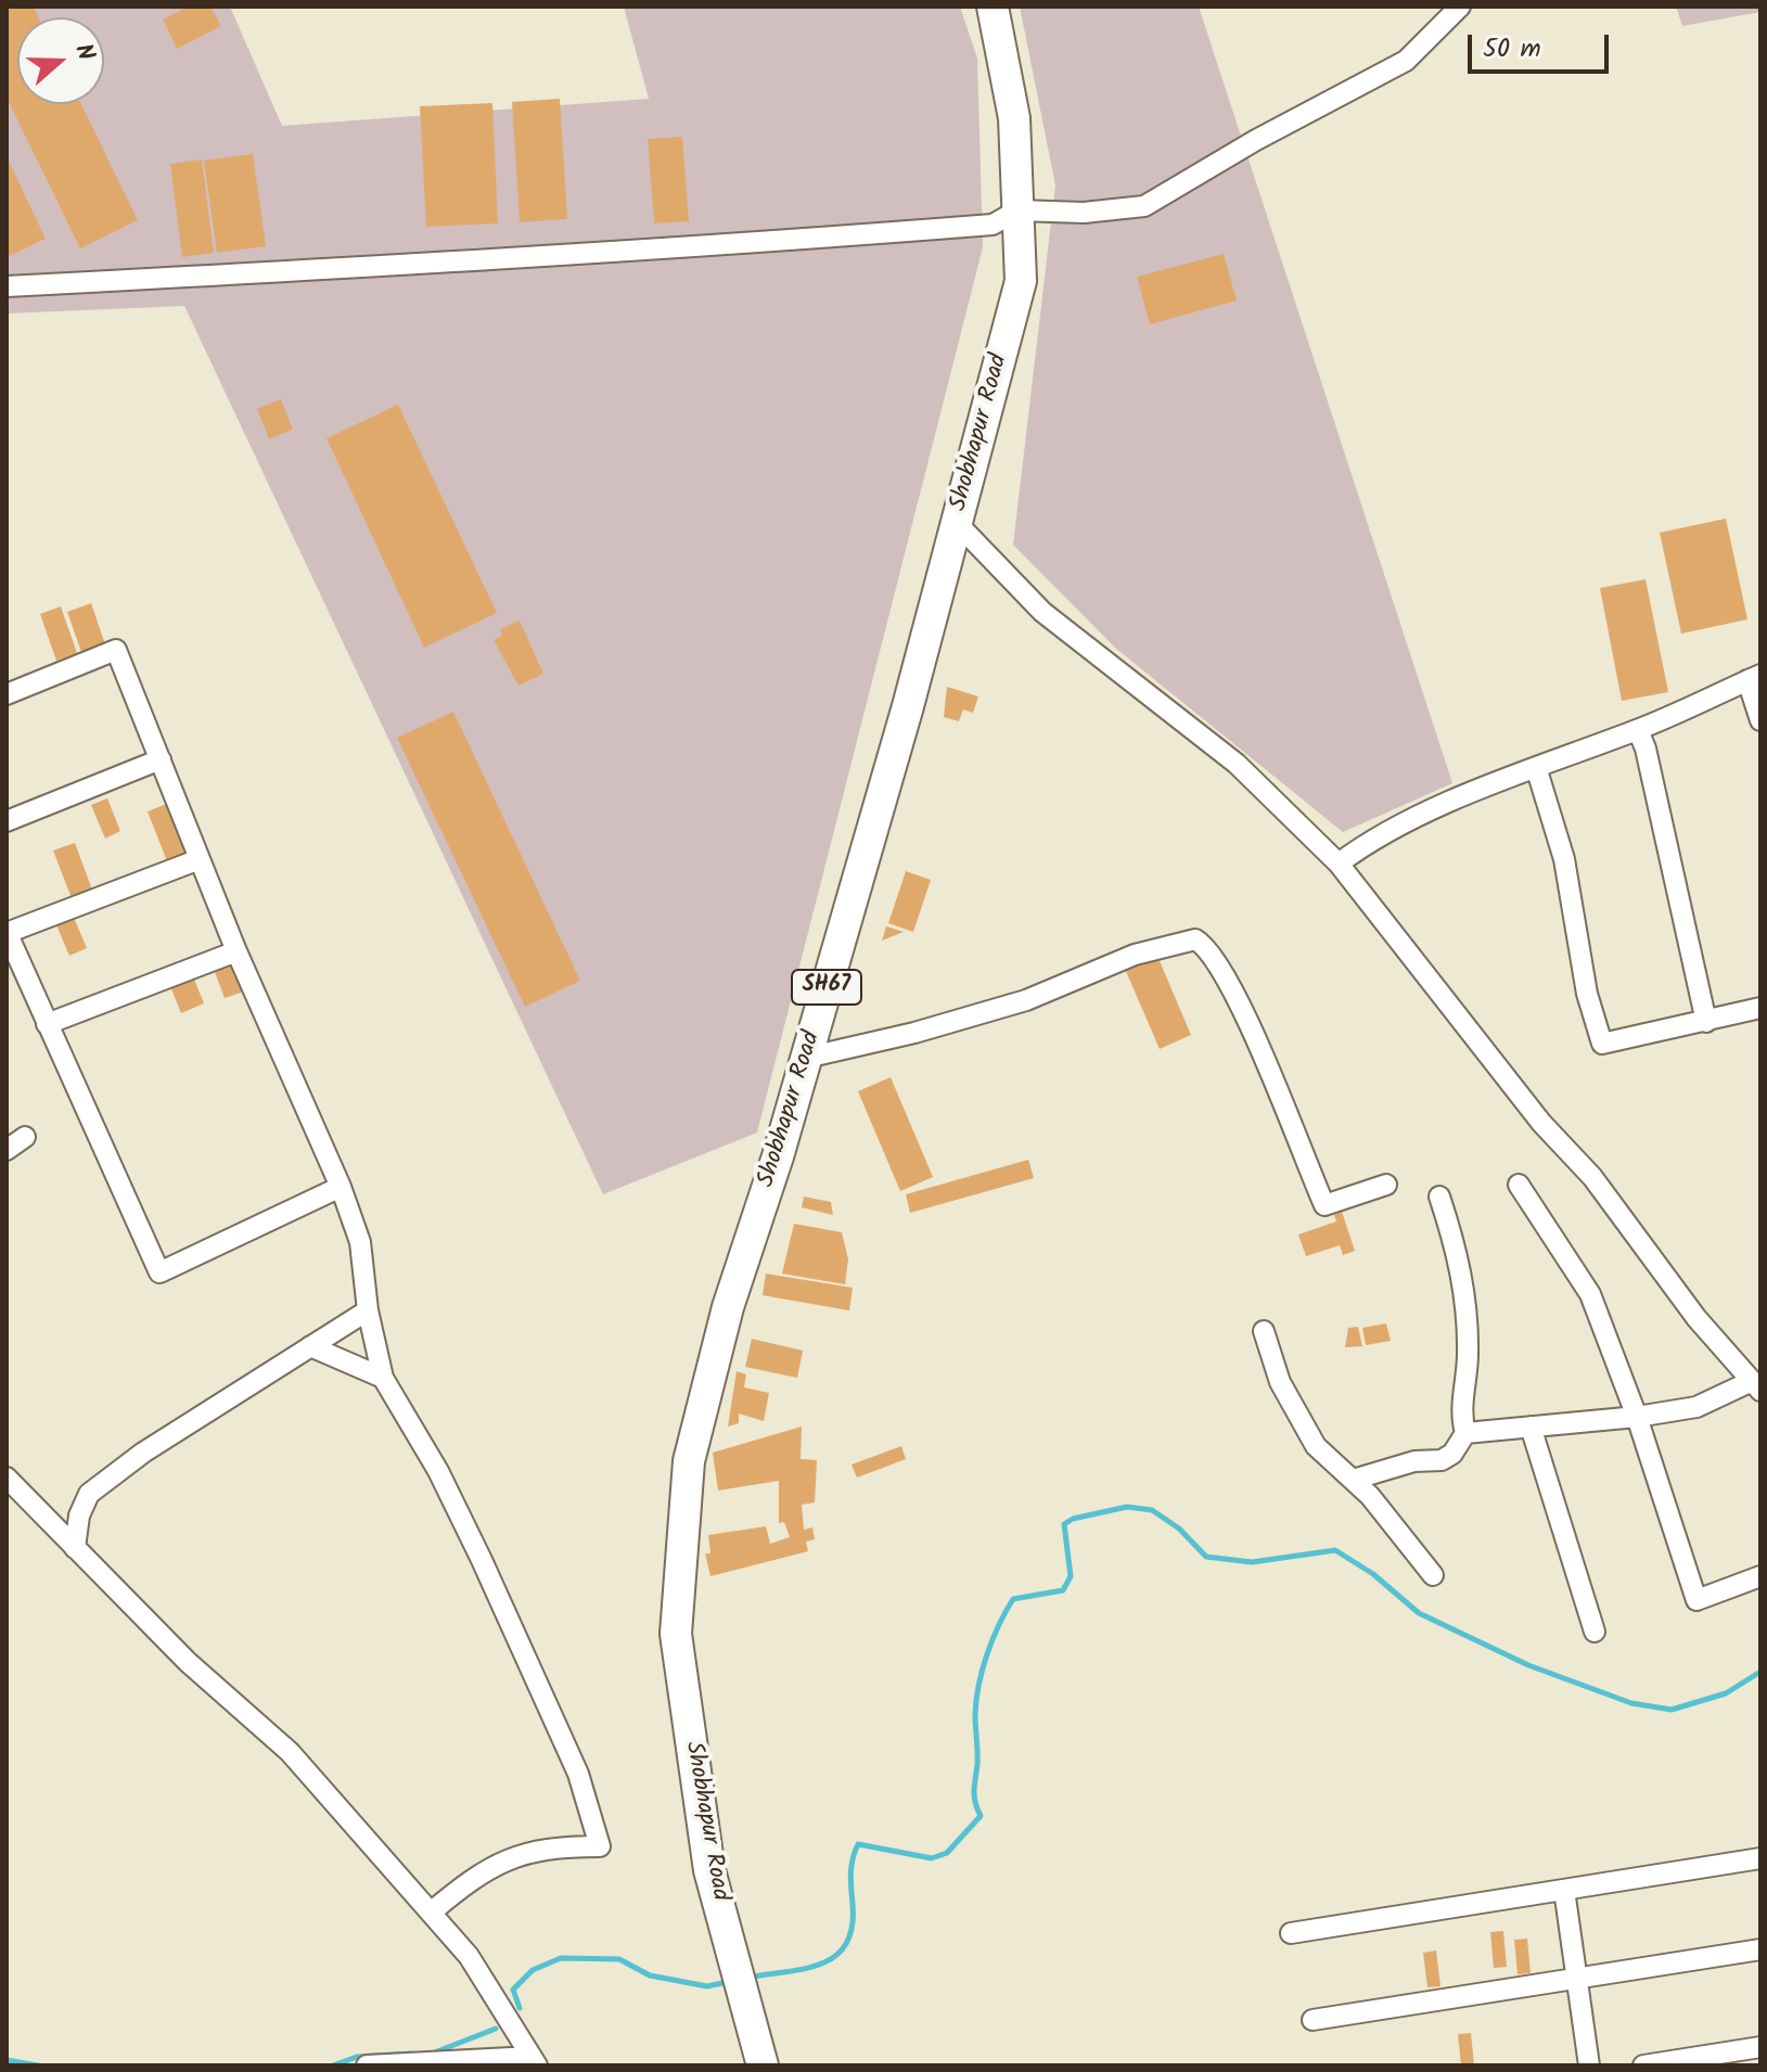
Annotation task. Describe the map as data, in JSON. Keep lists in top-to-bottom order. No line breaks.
{"streets":{"main road":["Shobhapur Road","SH67"]},"scale_bar":"50 m","north":"right"}
